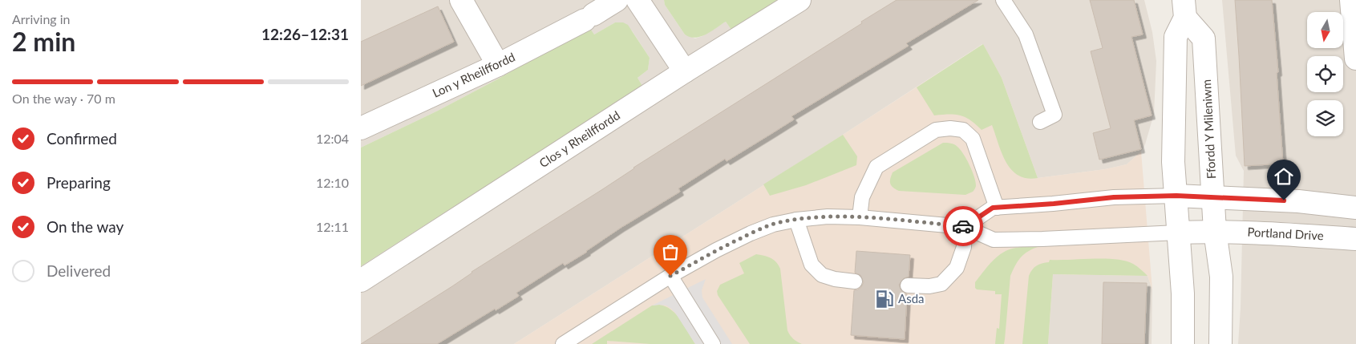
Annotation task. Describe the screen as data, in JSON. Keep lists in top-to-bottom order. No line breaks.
{"streets":{"street":["Lon y Rheilffordd","Ffordd Y Mileniwm","Clos y Rheilffordd","Portland Drive"]},"crossings":[["Ffordd Y Mileniwm","Portland Drive"]],"places":{"fuel station":["Asda"]},"north":"bottom","page":{"heading":["2 min","Arriving in","12:26–12:31"],"bar":"On the way · 70 m","list":[["Confirmed","12:04"],["Preparing","12:10"],["On the way","12:11"],"Delivered"]}}
